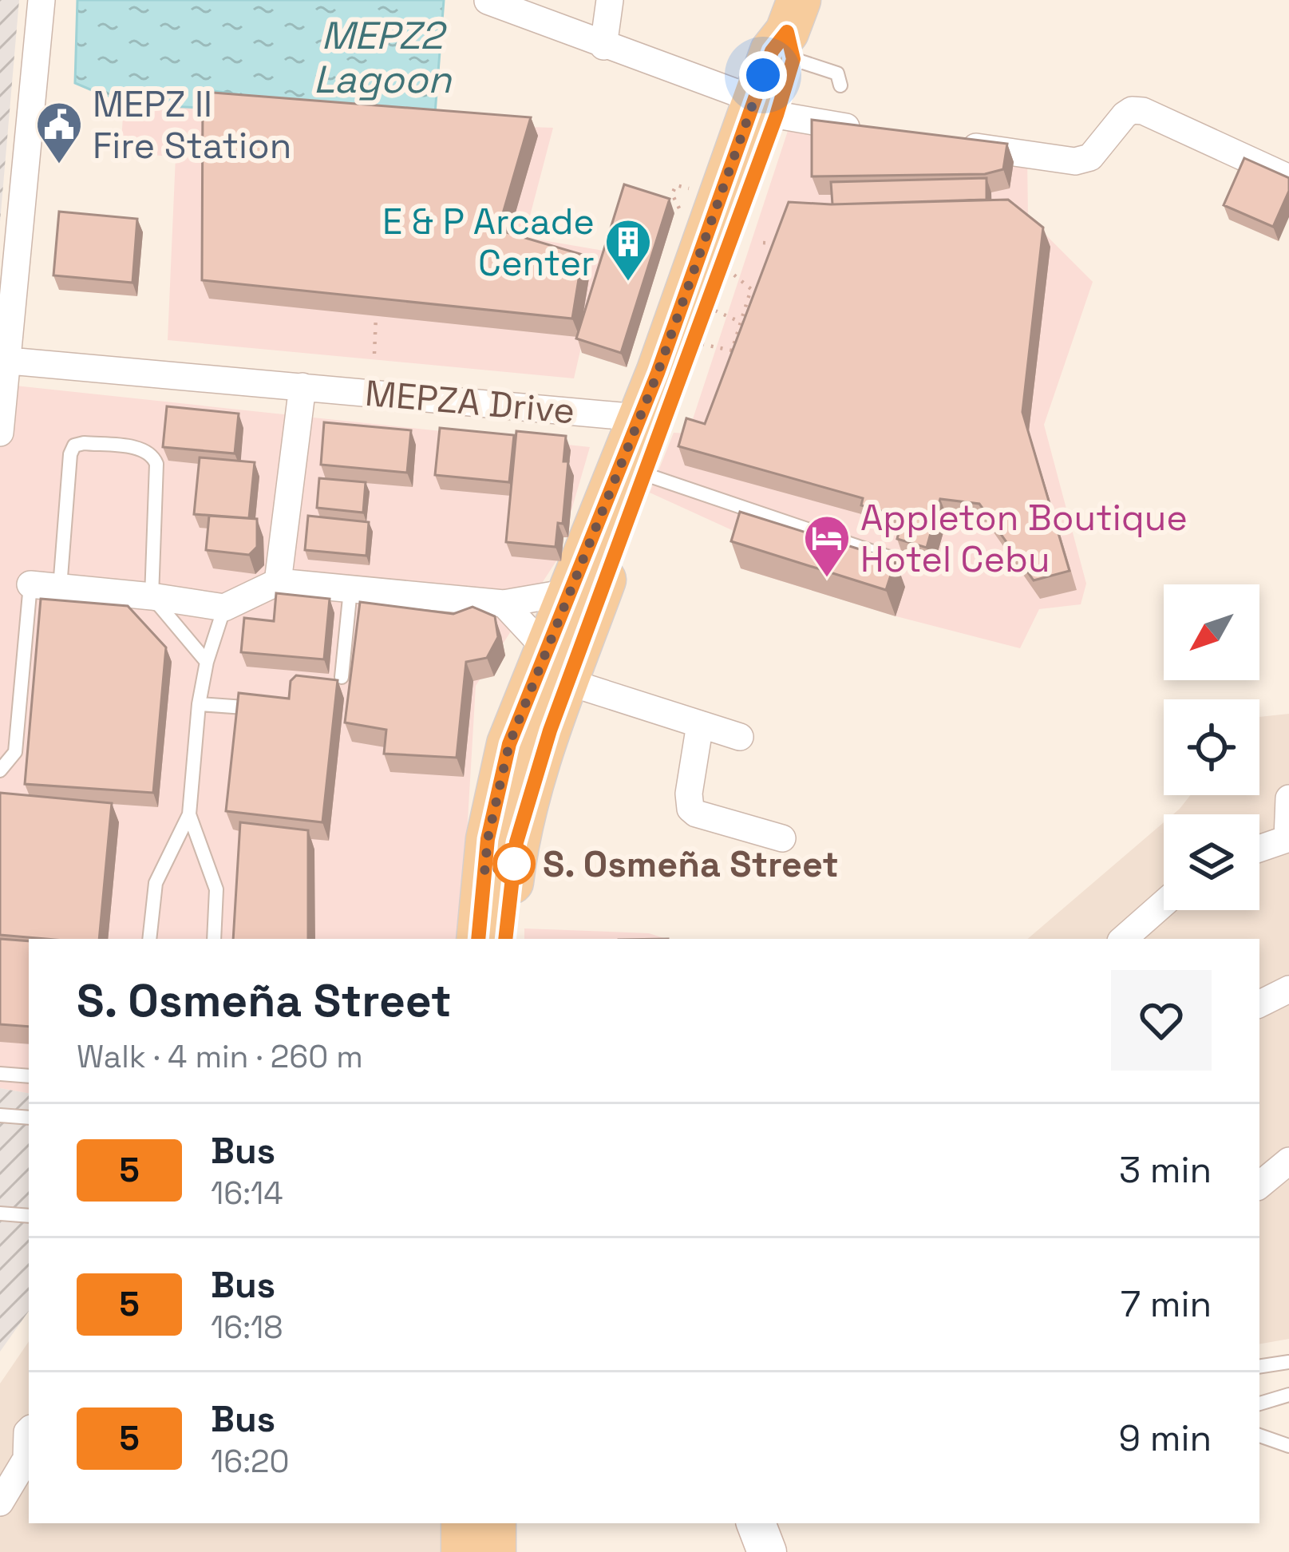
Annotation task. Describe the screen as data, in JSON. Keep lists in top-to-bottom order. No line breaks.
{"streets":{"street":["MEPZA Drive"]},"water":["MEPZ2 Lagoon"],"places":{"public building":["MEPZ II Fire Station"],"building":["E & P Arcade Center"],"hotel":["Appleton Boutique Hotel Cebu"],"other":["S. Osmeña Street"]},"lines":["bus line 5"],"north":"bottom left","page":{"heading":["S. Osmeña Street","Walk · 4 min · 260 m"],"list":[{"mark":"5","name":"Bus","note":"16:14","value":"3 min"},{"mark":"5","name":"Bus","note":"16:18","value":"7 min"},{"mark":"5","name":"Bus","note":"16:20","value":"9 min"}]}}
